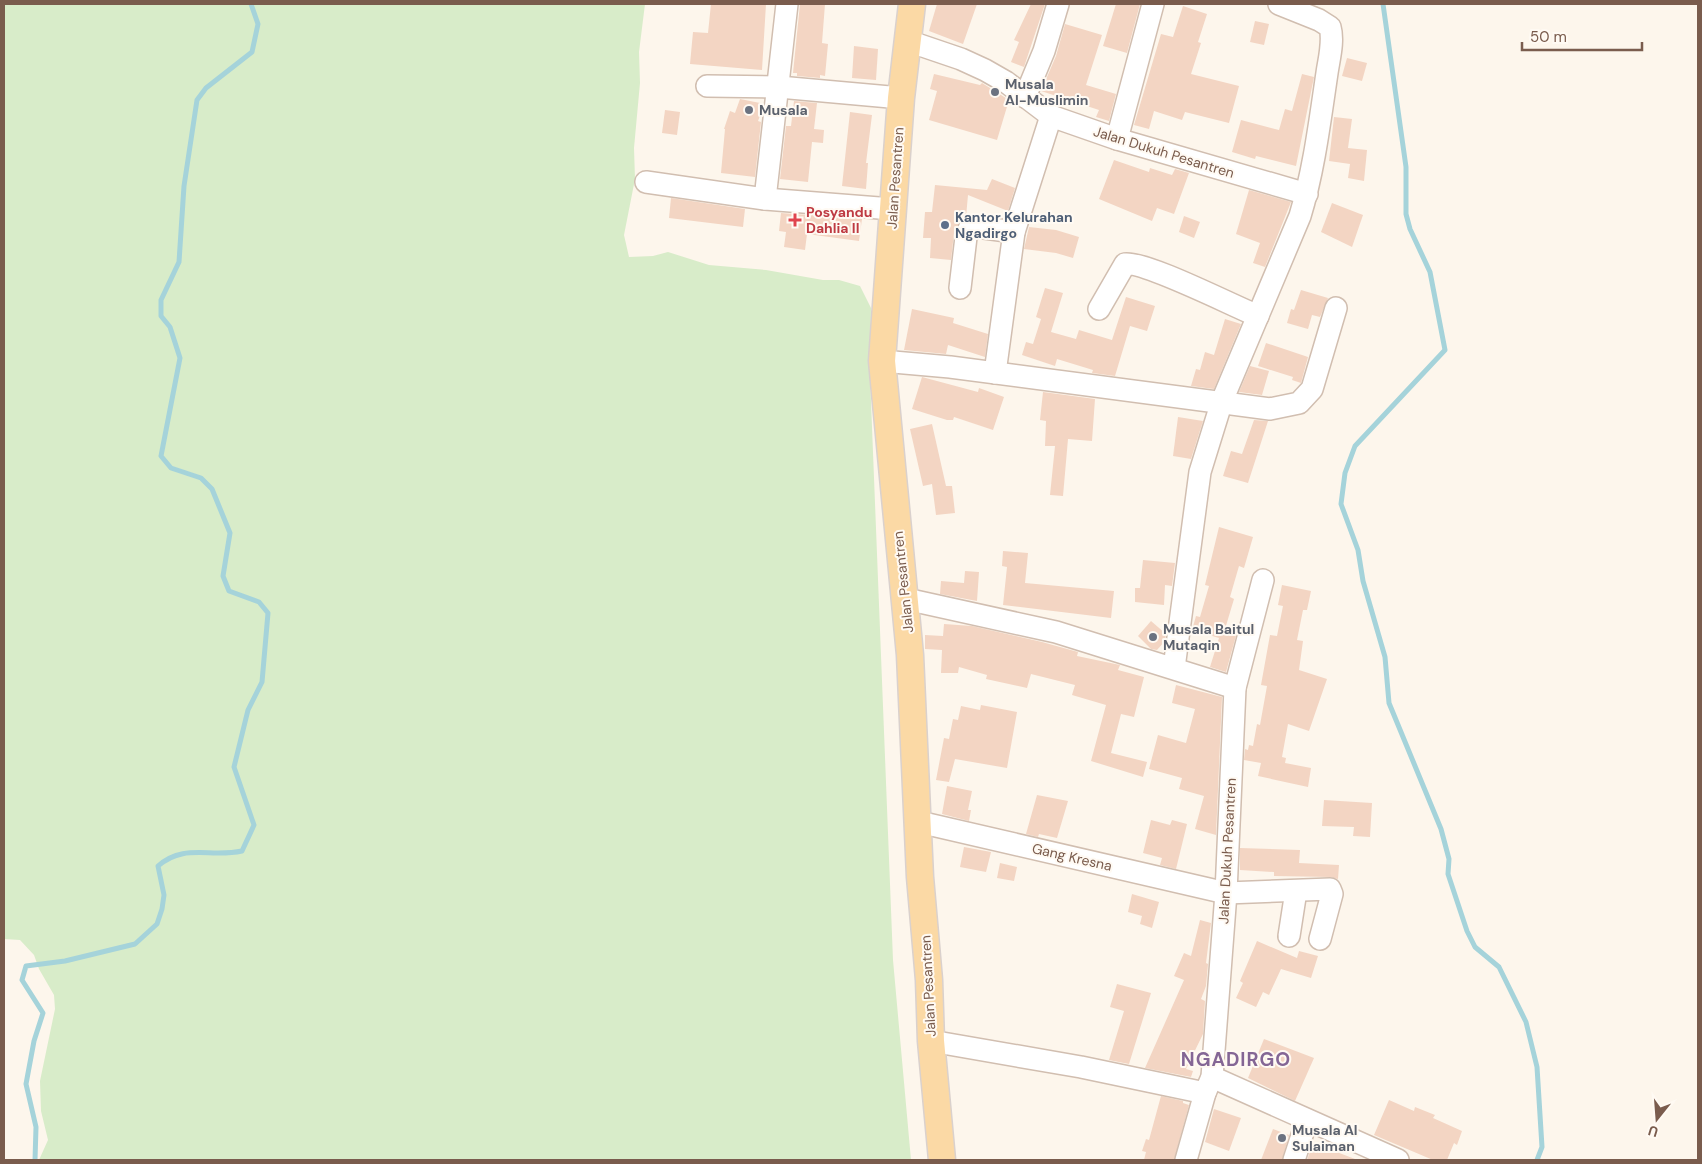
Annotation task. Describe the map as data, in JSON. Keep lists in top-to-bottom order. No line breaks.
{"streets":{"main road":["Jalan Pesantren"],"street":["Jalan Dukuh Pesantren","Gang Kresna"]},"crossings":[["Jalan Dukuh Pesantren","Jalan Pesantren"],["Jalan Dukuh Pesantren","Gang Kresna"],["Jalan Pesantren","Gang Kresna"]],"districts":["NGADIRGO"],"places":{"other":["Musala Al-Muslimin","Musala","Kantor Kelurahan Ngadirgo","Musala Baitul Mutaqin","Musala Al Sulaiman"],"health":["Posyandu Dahlia II"]},"scale_bar":"50 m","north":"bottom"}
